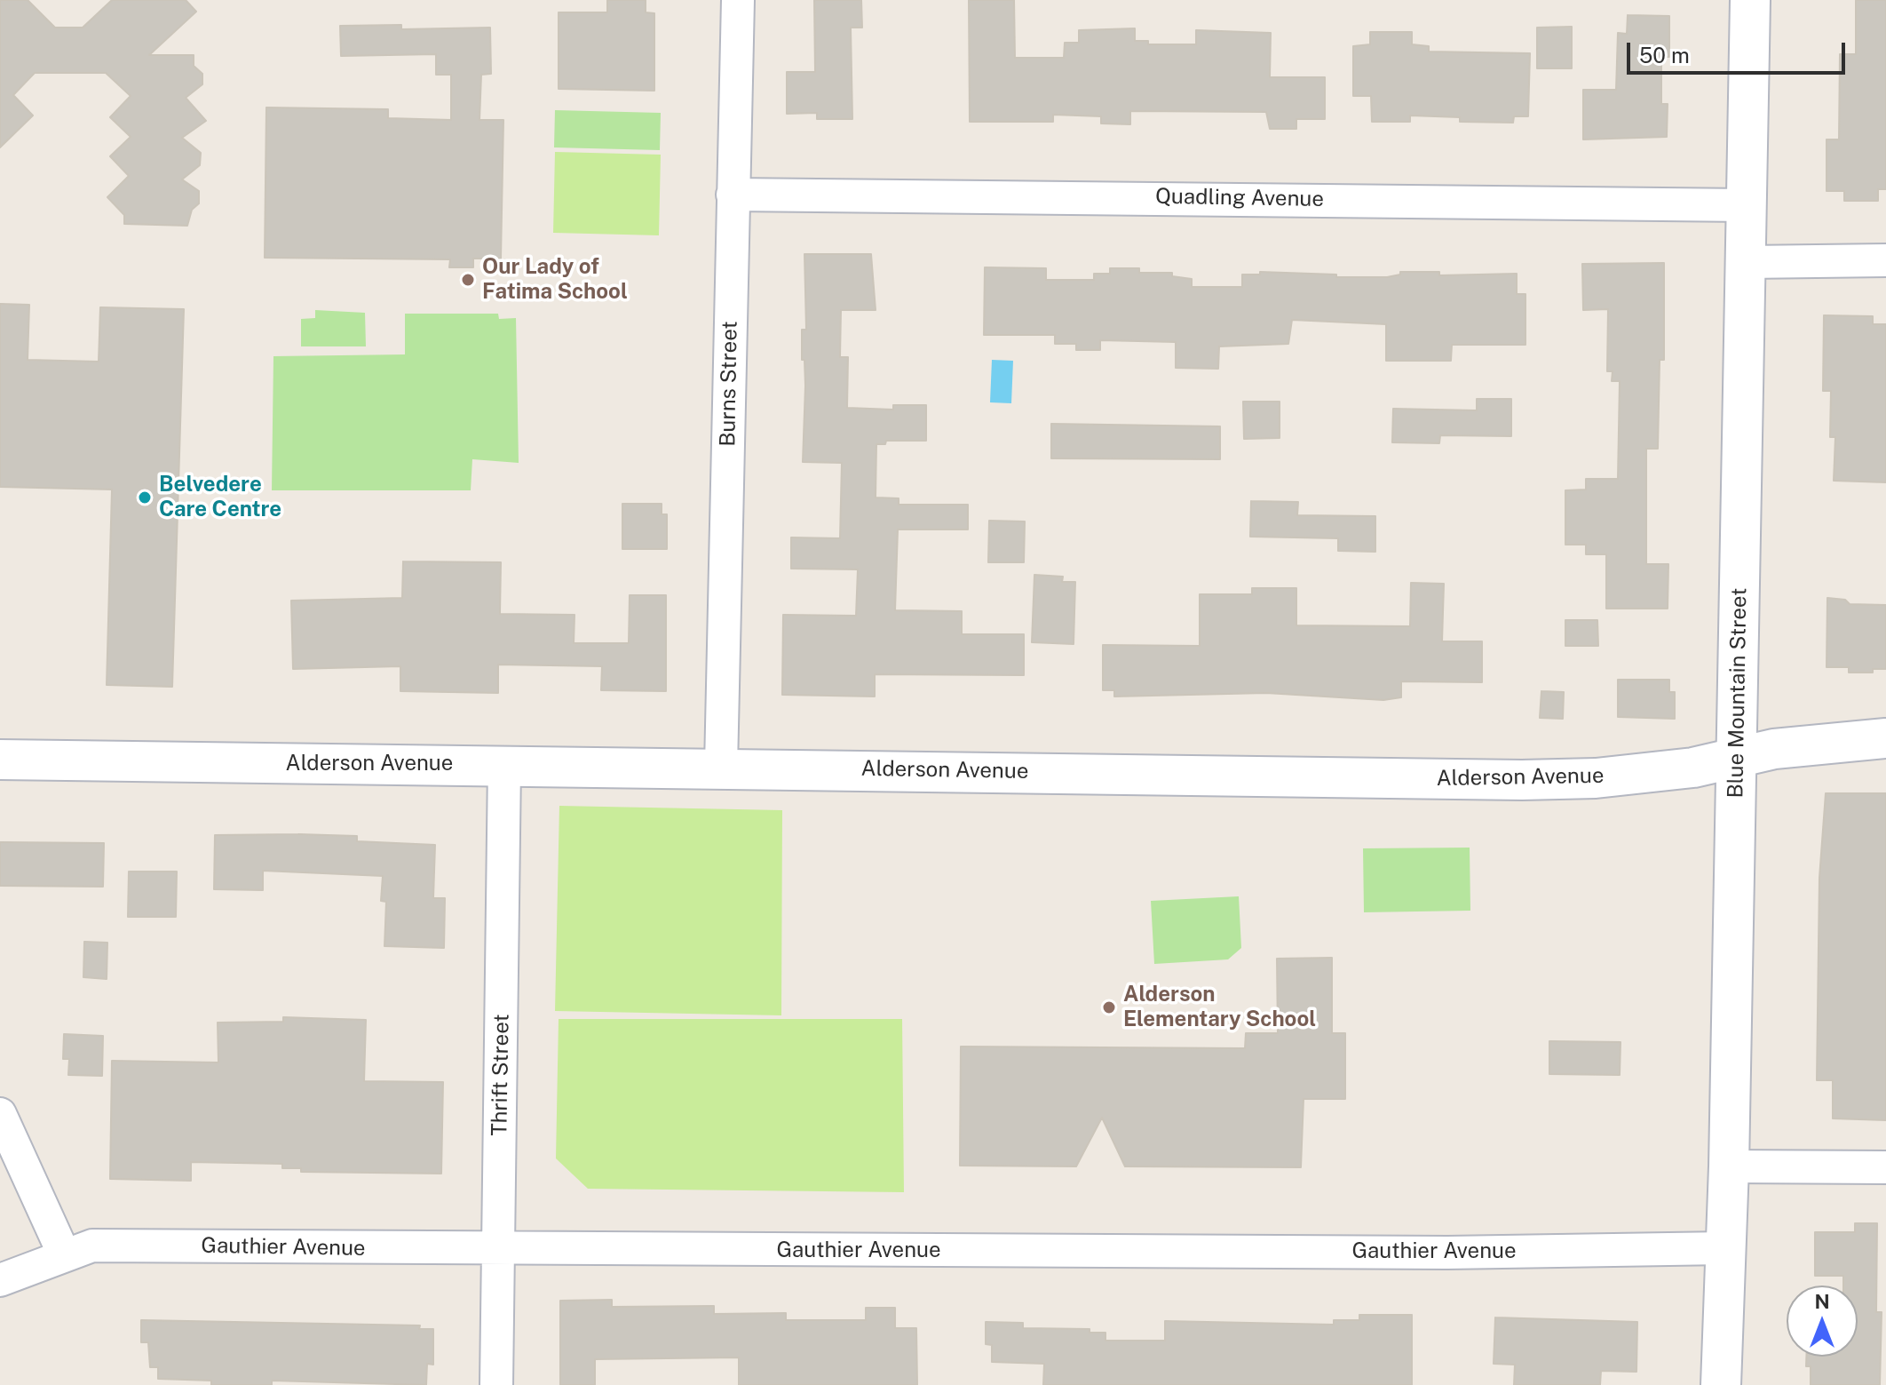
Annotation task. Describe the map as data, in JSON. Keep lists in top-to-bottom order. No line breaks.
{"streets":{"street":["Quadling Avenue","Burns Street","Blue Mountain Street","Alderson Avenue","Thrift Street","Gauthier Avenue"]},"crossings":[["Quadling Avenue","Burns Street"],["Quadling Avenue","Blue Mountain Street"],["Burns Street","Alderson Avenue"],["Blue Mountain Street","Alderson Avenue"],["Blue Mountain Street","Gauthier Avenue"],["Alderson Avenue","Thrift Street"],["Thrift Street","Gauthier Avenue"]],"places":["Our Lady of Fatima School","Belvedere Care Centre","Alderson Elementary School"],"scale_bar":"50 m","north":"top"}
